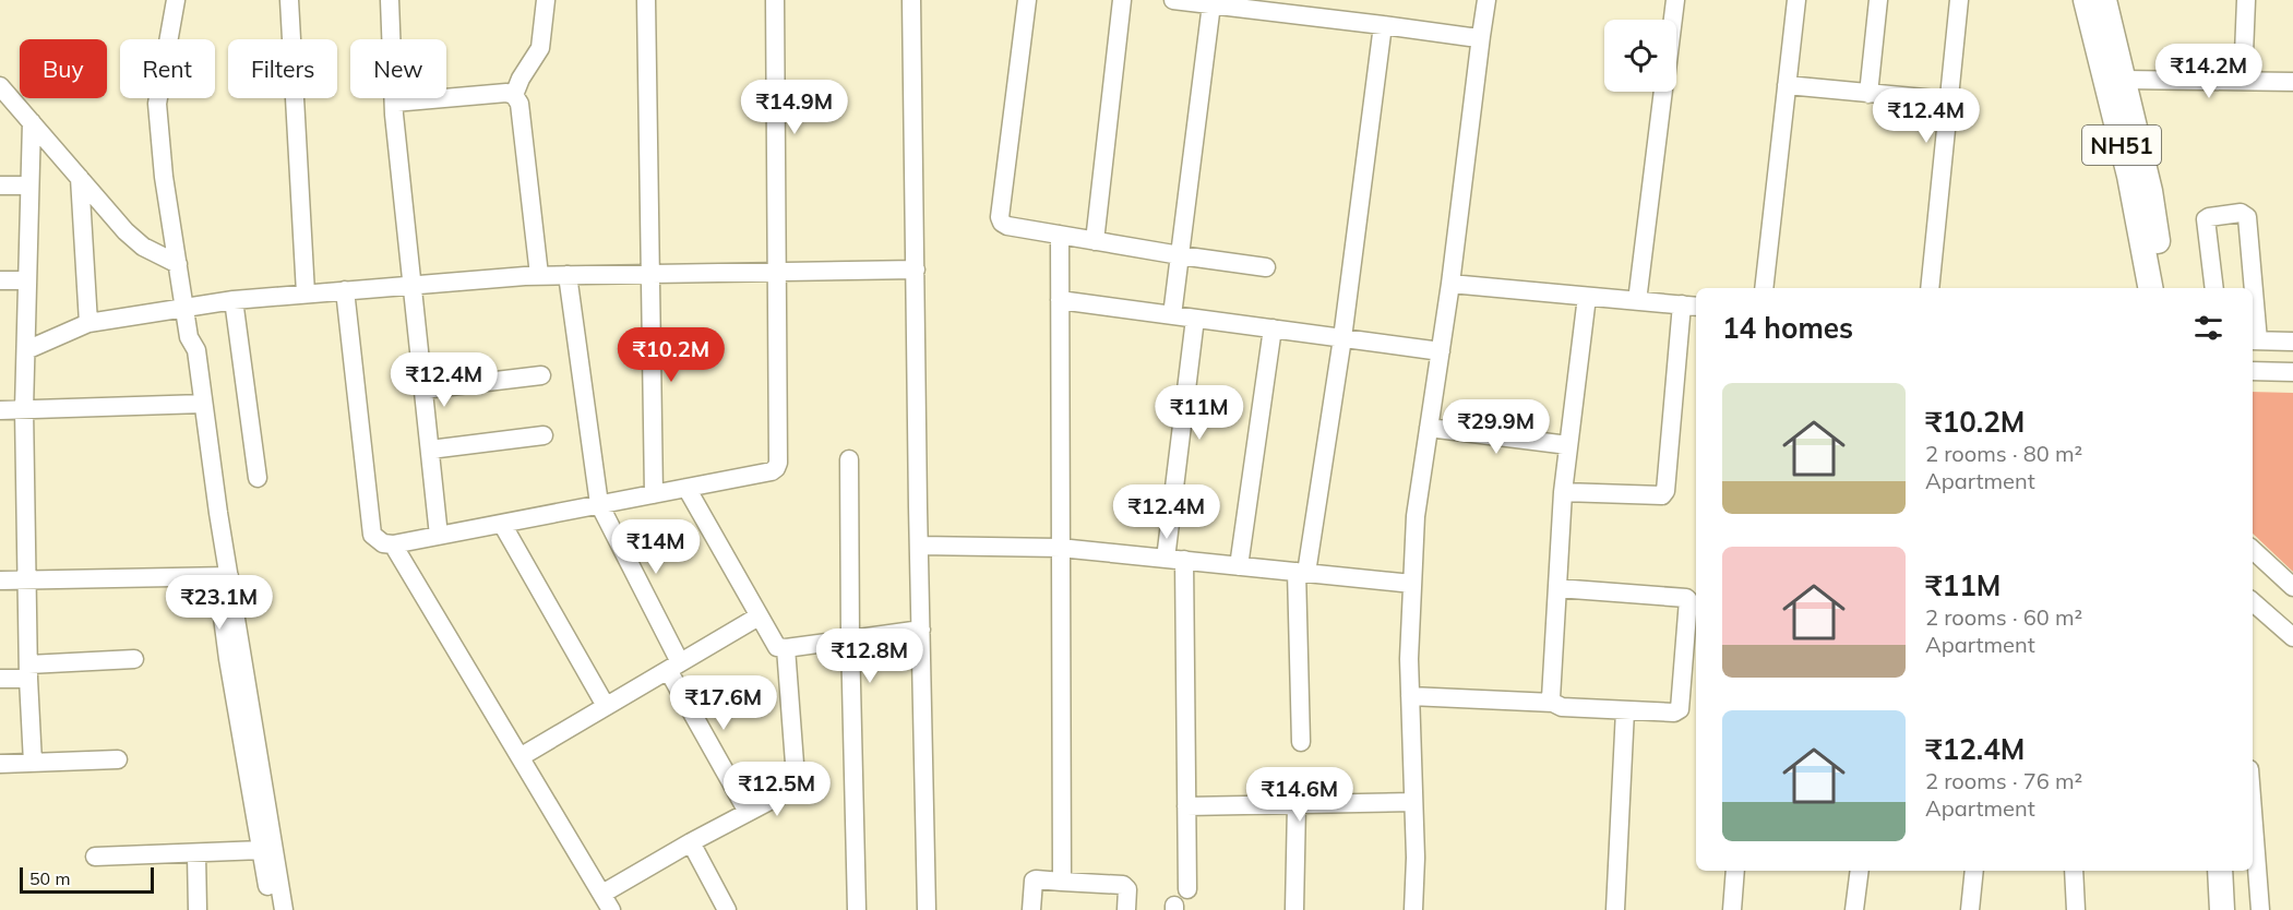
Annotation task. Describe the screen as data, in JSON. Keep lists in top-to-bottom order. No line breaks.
{"streets":{"highway":["NH51"]},"scale_bar":"50 m","page":{"chip":["Buy","Rent","Filters","New"],"price":["₹14.2M","₹14.9M","₹12.4M","₹10.2M","₹12.4M","₹11M","₹29.9M","₹12.4M","₹14M","₹23.1M","₹12.8M","₹17.6M","₹12.5M","₹14.6M"],"heading":"14 homes","list":[{"name":"₹10.2M","note":"2 rooms · 80 m² · Apartment"},{"name":"₹11M","note":"2 rooms · 60 m² · Apartment"},{"name":"₹12.4M","note":"2 rooms · 76 m² · Apartment"}],"scale":"50 m"}}
